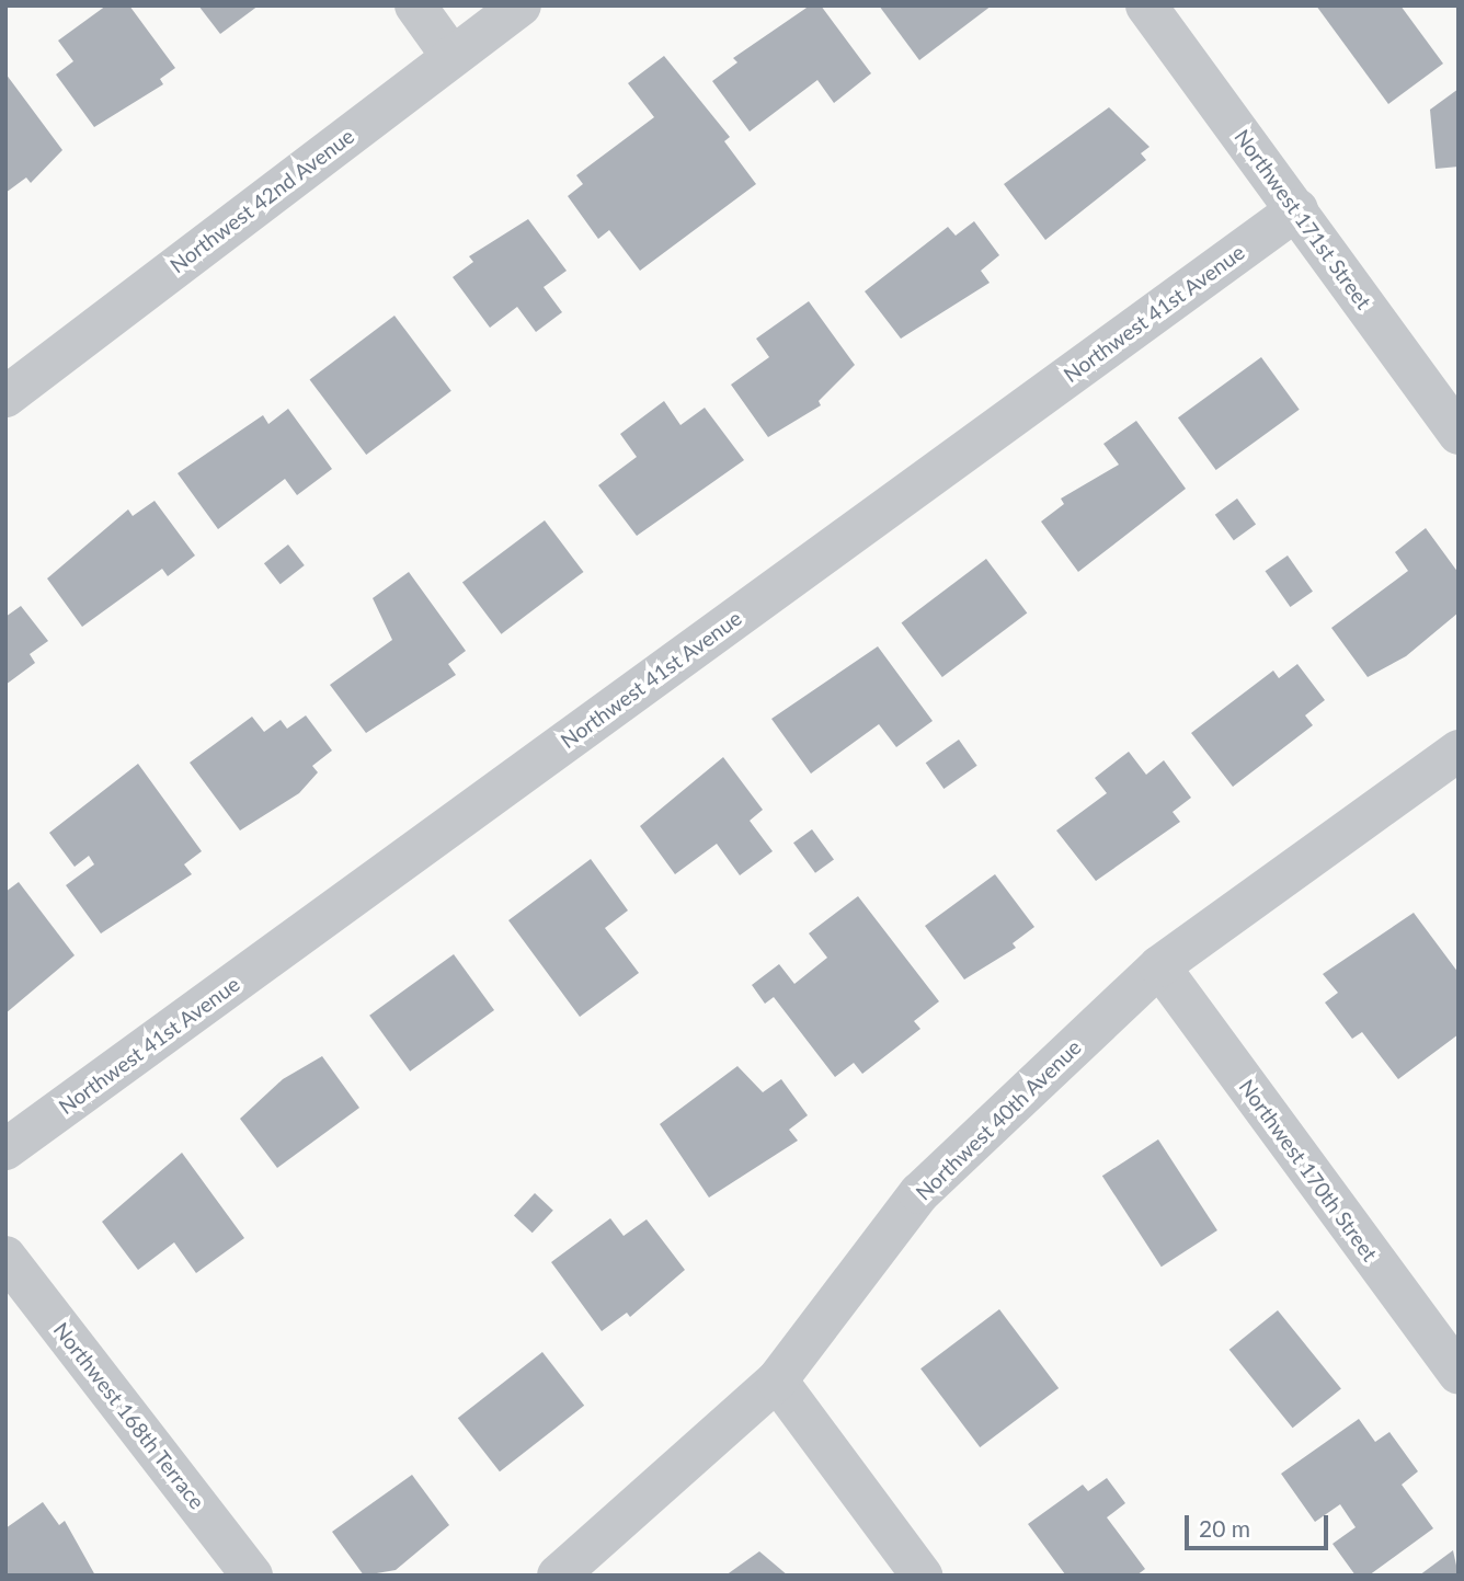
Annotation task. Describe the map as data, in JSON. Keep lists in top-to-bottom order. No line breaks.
{"streets":{"street":["Northwest 42nd Avenue","Northwest 171st Street","Northwest 41st Avenue","Northwest 40th Avenue","Northwest 170th Street","Northwest 168th Terrace"]},"crossings":[["Northwest 171st Street","Northwest 41st Avenue"],["Northwest 40th Avenue","Northwest 170th Street"]],"scale_bar":"20 m"}
